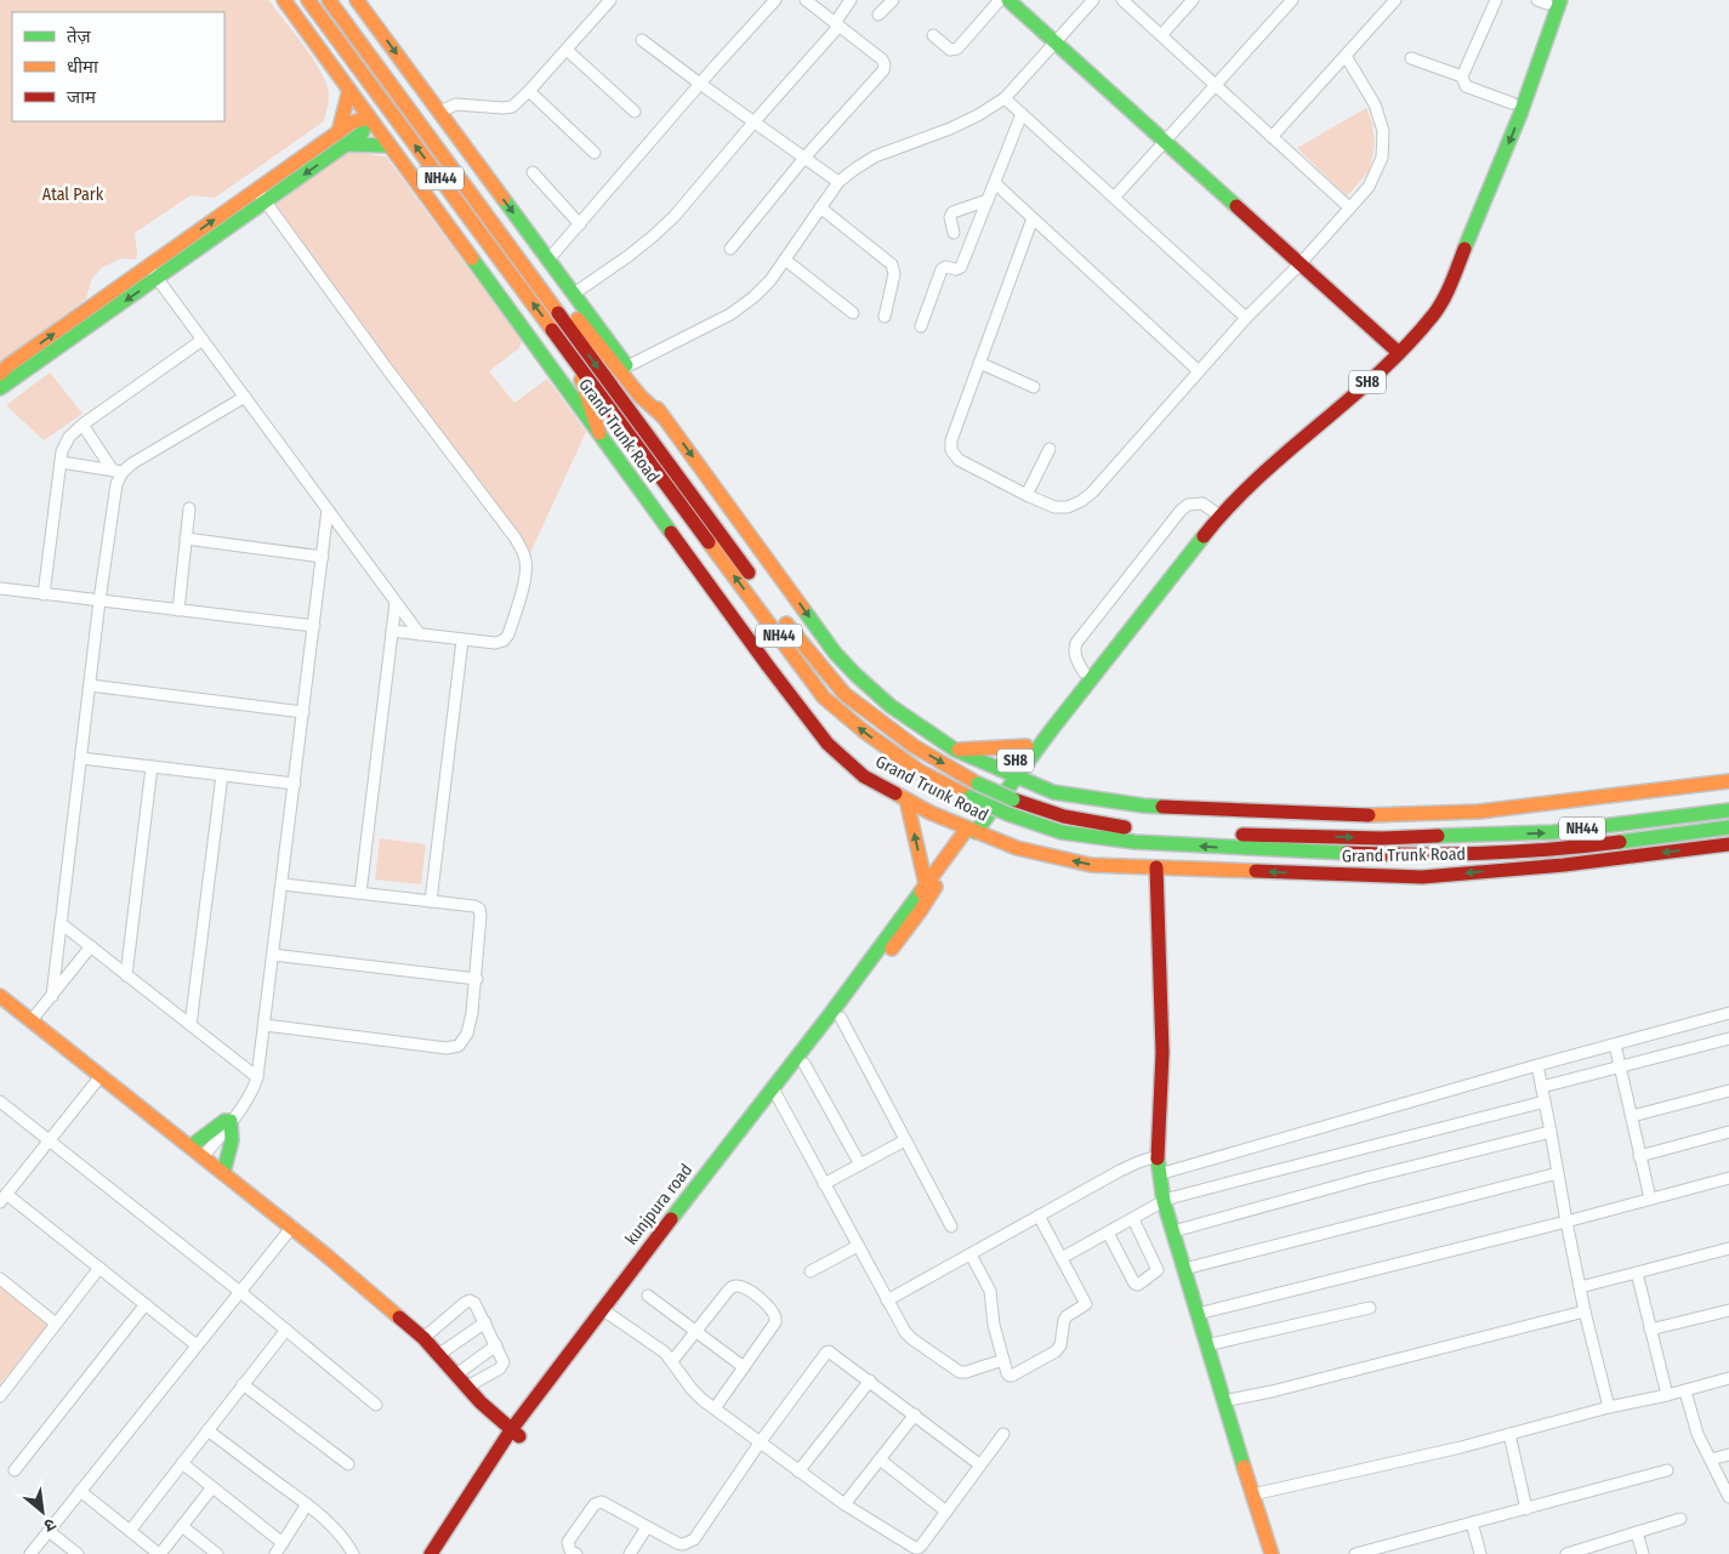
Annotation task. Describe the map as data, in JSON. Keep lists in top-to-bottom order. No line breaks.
{"streets":{"main road":["NH44","SH8","Grand Trunk Road","kunjpura road"]},"crossings":[["SH8","Grand Trunk Road"],["SH8","kunjpura road"],["Grand Trunk Road","kunjpura road"]],"parks":["Atal Park"],"legend":["तेज़","धीमा","जाम"],"north":"bottom right"}
